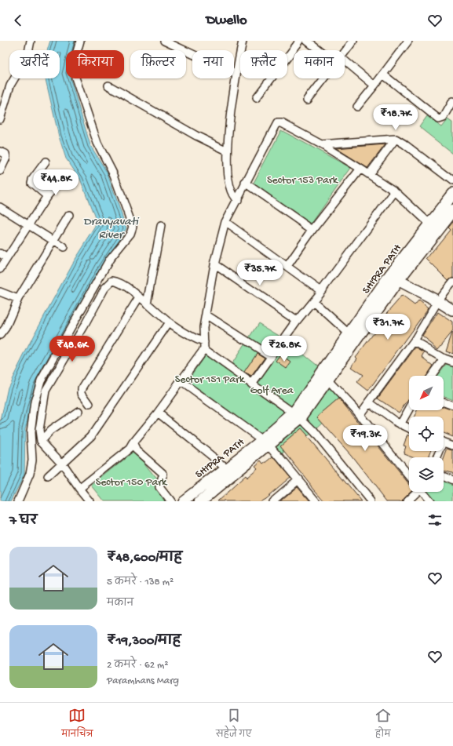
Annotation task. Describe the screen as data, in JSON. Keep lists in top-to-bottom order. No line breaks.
{"streets":{"street":["SHIPRA PATH"]},"water":["Dravyavati River"],"parks":["Sector 153 Park","Sector 151 Park","Golf Area","Sector 150 Park"],"north":"bottom left","page":{"header":"Dwello","chip":["खरीदें","किराया","फ़िल्टर","नया","फ़्लैट","मकान"],"price":["₹18.7K","₹44.8K","₹35.7K","₹31.7K","₹48.6K","₹26.8K","₹19.3K"],"heading":"7 घर","list":[{"name":"₹48,600/माह","note":"5 कमरे · 138 m² · मकान"},{"name":"₹19,300/माह","note":"2 कमरे · 62 m² · Paramhans Marg"}],"tabs":["मानचित्र","सहेजे गए","होम"]}}
